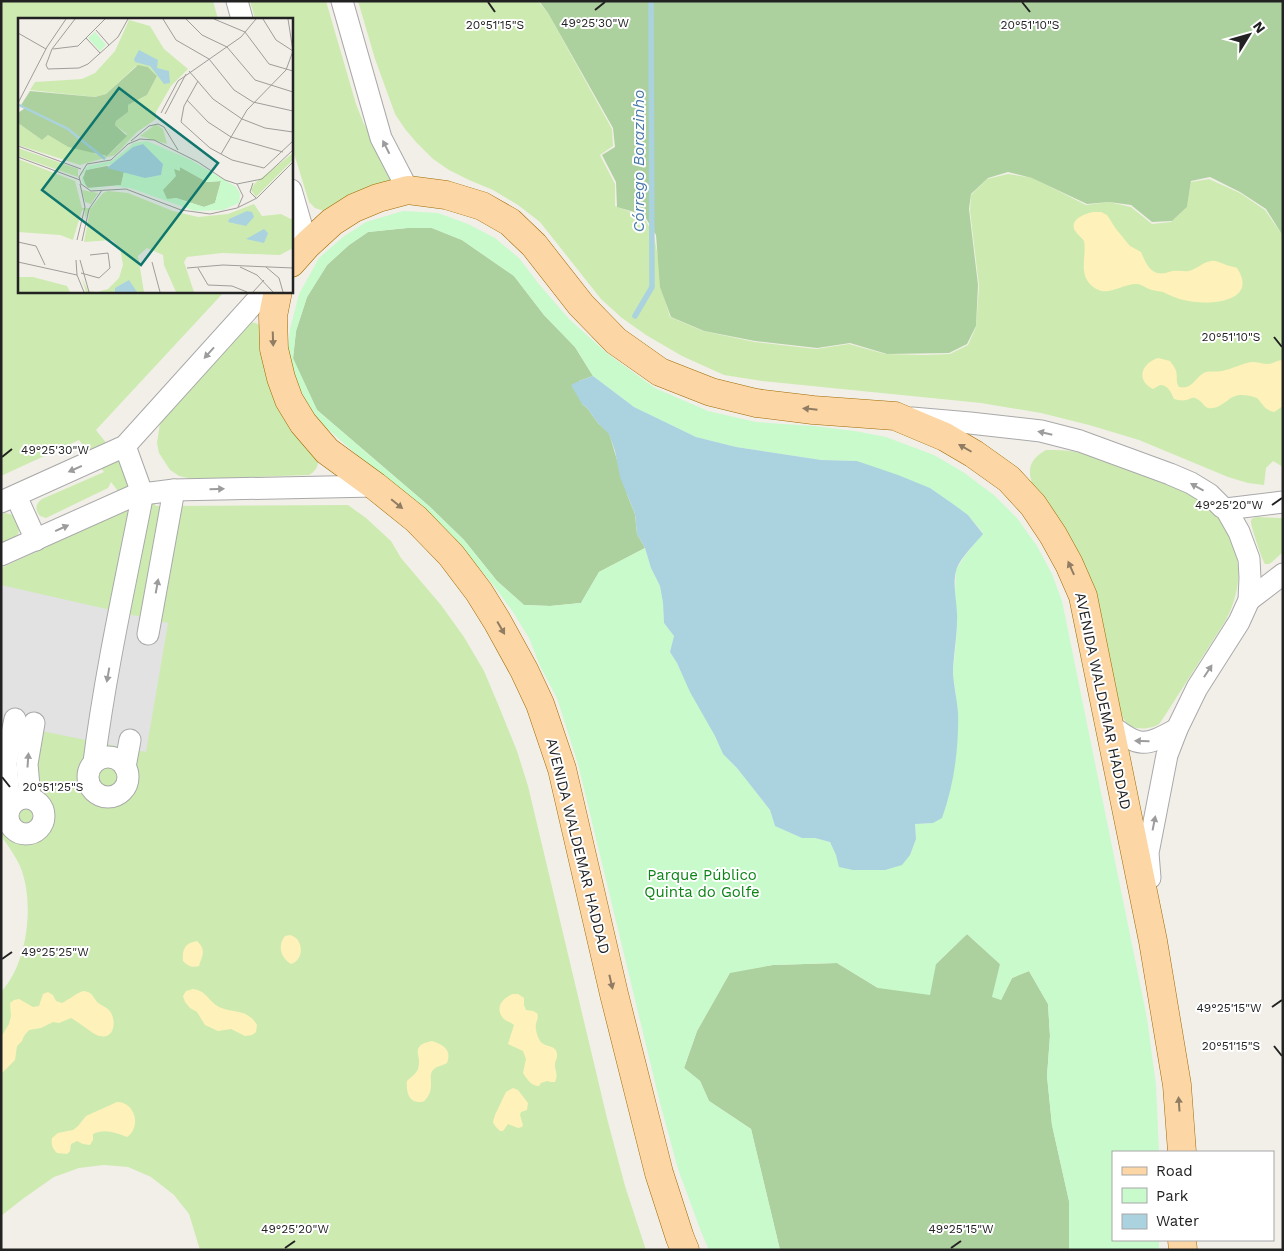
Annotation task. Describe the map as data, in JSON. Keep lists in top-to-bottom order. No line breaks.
{"streets":{"main road":["AVENIDA WALDEMAR HADDAD"]},"water":["Córrego Borazinho"],"parks":["Parque Público Quinta do Golfe"],"legend":["Road","Park","Water"],"north":"top right","coordinates":["49°25'30\"W","20°51'15\"S","20°51'10\"S","49°25'20\"W","20°51'25\"S","49°25'25\"W","49°25'15\"W"]}
